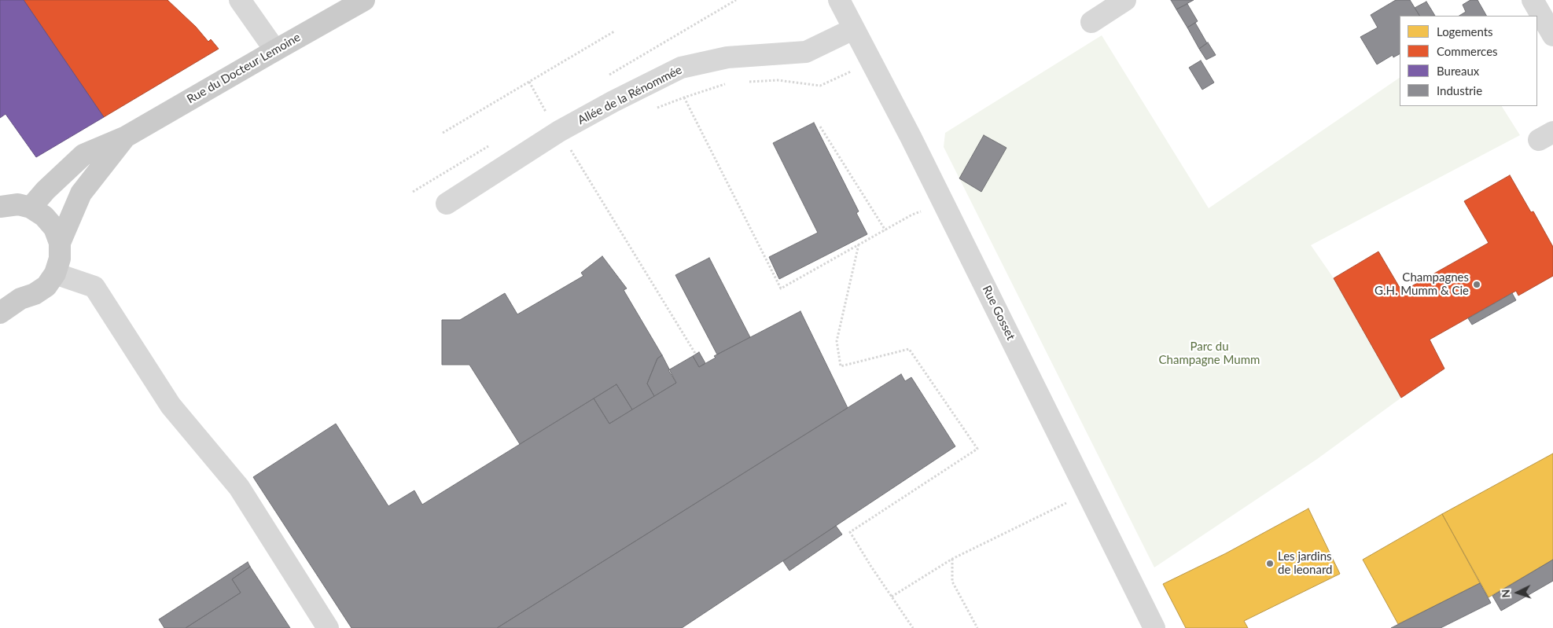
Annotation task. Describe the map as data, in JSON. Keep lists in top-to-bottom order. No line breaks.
{"streets":{"main road":["Rue du Docteur Lemoine"],"street":["Allée de la Rénommée","Rue Gosset"]},"crossings":[["Allée de la Rénommée","Rue Gosset"]],"parks":["Parc du Champagne Mumm"],"places":["Champagnes G.H. Mumm & Cie","Les jardins de leonard"],"legend":["Logements","Commerces","Bureaux","Industrie"],"north":"left"}
